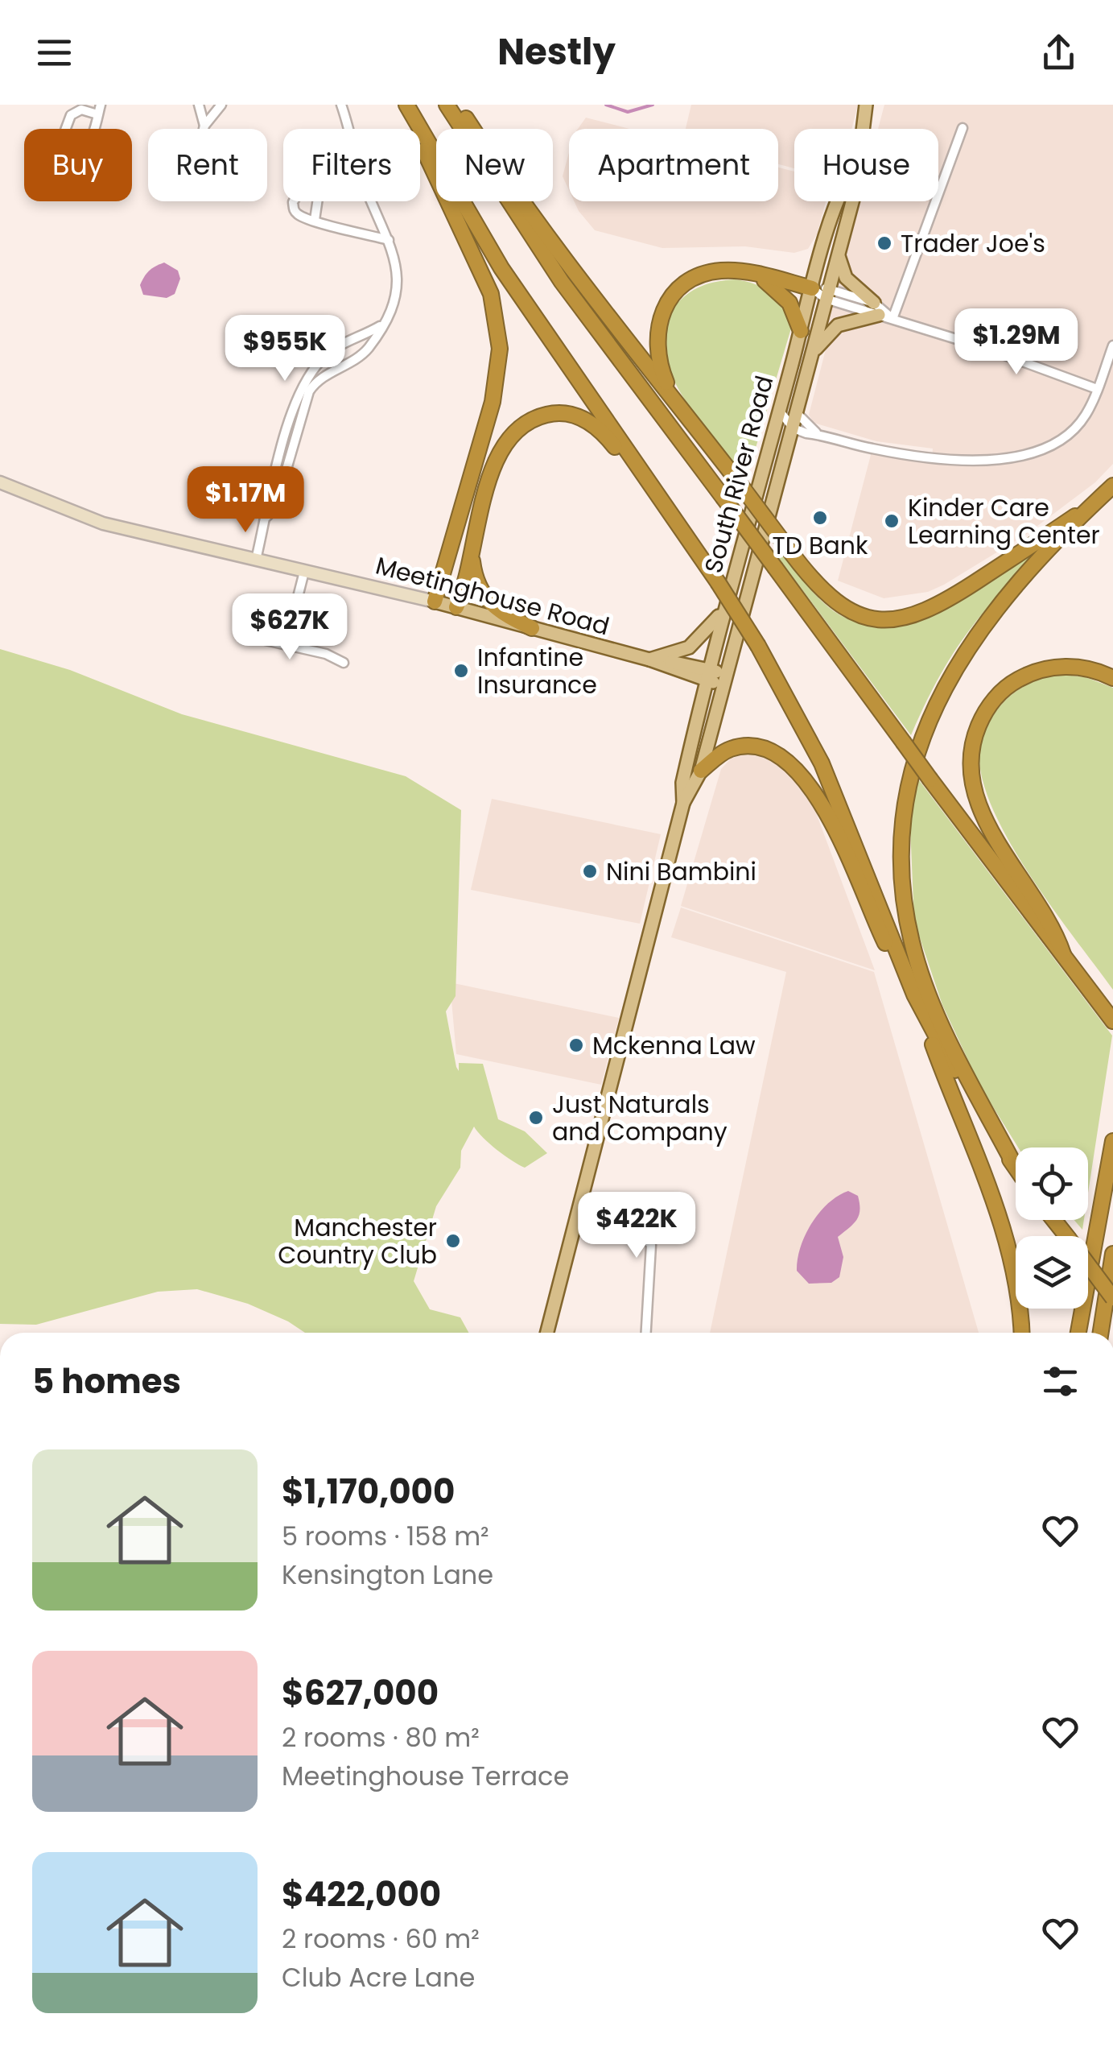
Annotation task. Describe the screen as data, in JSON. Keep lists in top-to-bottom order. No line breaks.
{"streets":{"main road":["South River Road","Meetinghouse Road"]},"crossings":[["South River Road","Meetinghouse Road"]],"places":["Trader Joe's","TD Bank","Kinder Care Learning Center","Infantine Insurance","Nini Bambini","Mckenna Law","Just Naturals and Company","Manchester Country Club"],"page":{"header":"Nestly","chip":["Buy","Rent","Filters","New","Apartment","House"],"price":["$1.29M","$955K","$1.17M","$627K","$422K"],"heading":"5 homes","list":[{"name":"$1,170,000","note":"5 rooms · 158 m² · Kensington Lane"},{"name":"$627,000","note":"2 rooms · 80 m² · Meetinghouse Terrace"},{"name":"$422,000","note":"2 rooms · 60 m² · Club Acre Lane"}]}}
